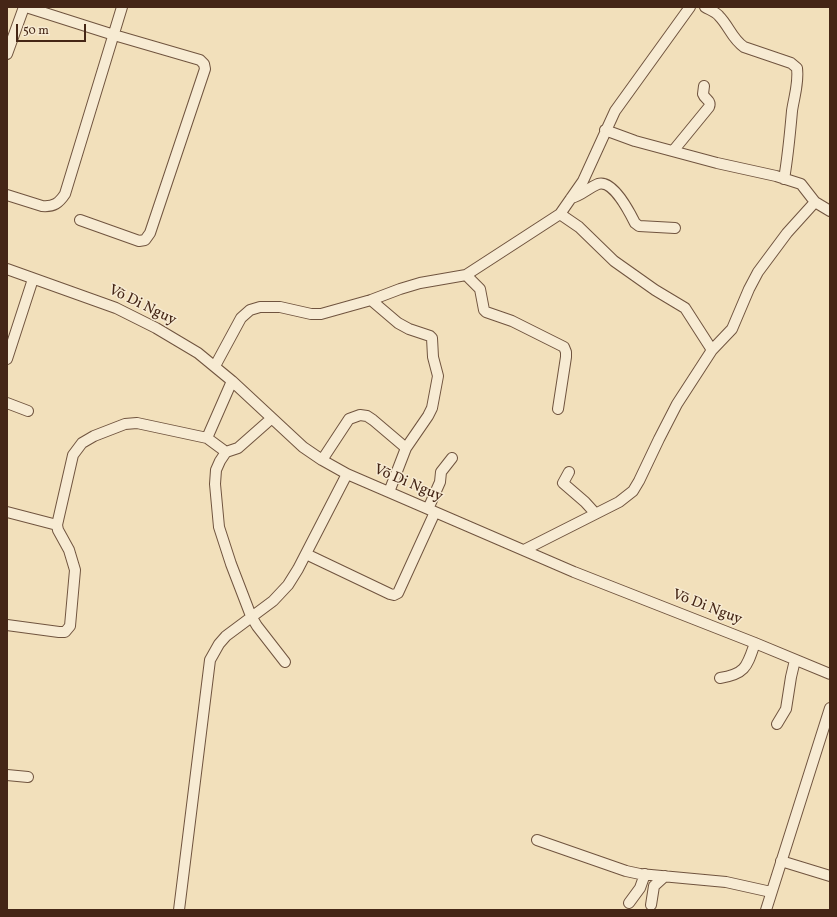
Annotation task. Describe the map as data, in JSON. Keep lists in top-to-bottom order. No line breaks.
{"streets":{"street":["Võ Di Nguy"]},"scale_bar":"50 m"}
